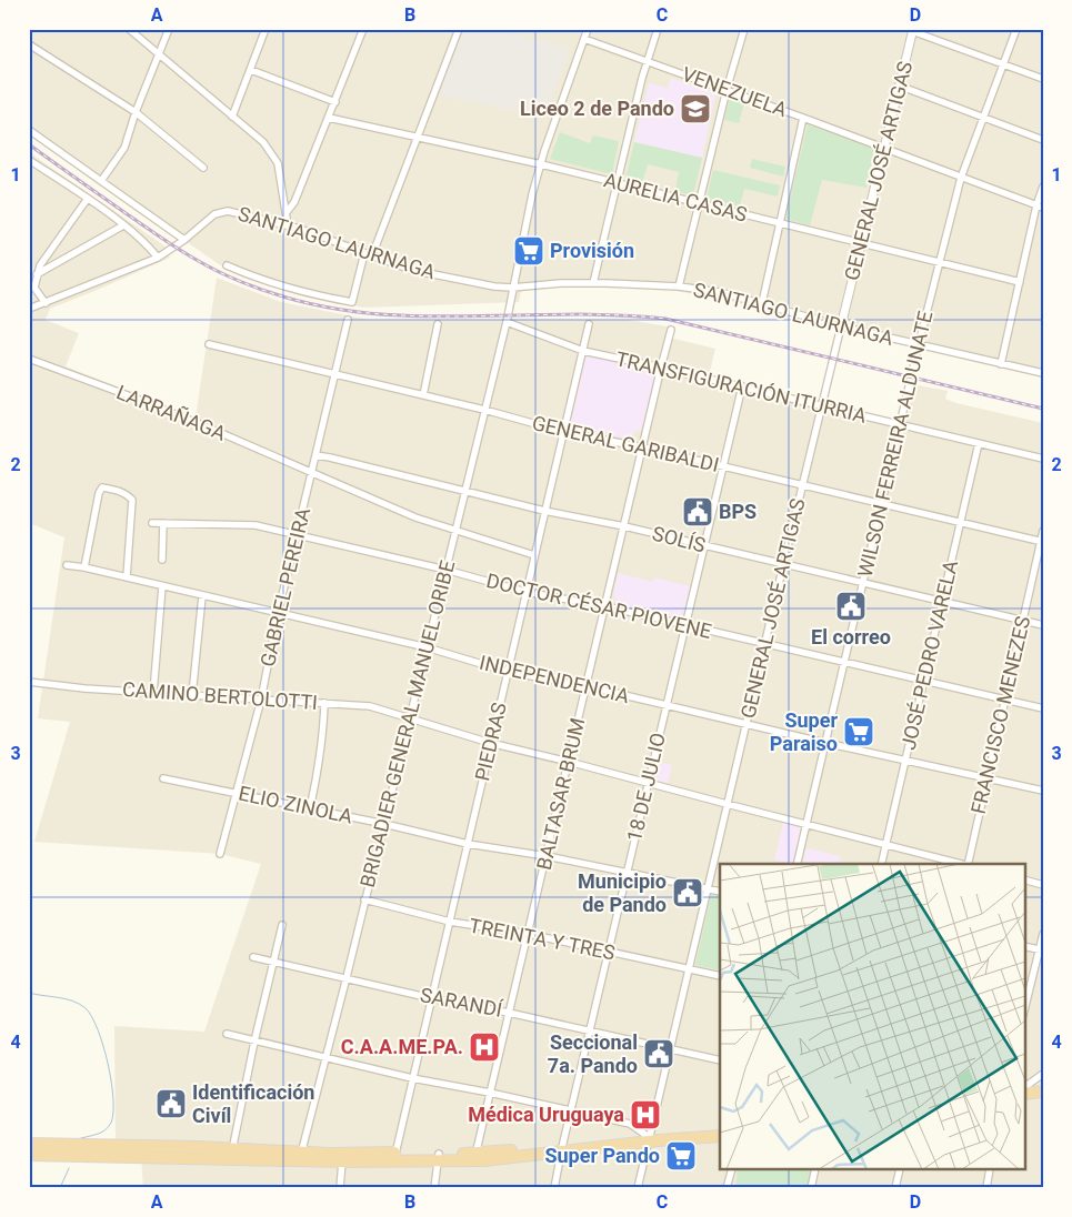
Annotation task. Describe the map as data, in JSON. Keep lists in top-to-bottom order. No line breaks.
{"streets":{"street":["VENEZUELA","GENERAL JOSÉ ARTIGAS","AURELIA CASAS","SANTIAGO LAURNAGA","TRANSFIGURACIÓN ITURRIA","LARRAÑAGA","GENERAL GARIBALDI","WILSON FERREIRA ALDUNATE","SOLÍS","GABRIEL PEREIRA","DOCTOR CÉSAR PIOVENE","JOSÉ PEDRO VARELA","INDEPENDENCIA","CAMINO BERTOLOTTI","FRANCISCO MENEZES","BRIGADIER GENERAL MANUEL ORIBE","PIEDRAS","18 DE JULIO","BALTASAR BRUM","ELIO ZINOLA","TREINTA Y TRES","SARANDÍ"]},"crossings":[["VENEZUELA","GENERAL JOSÉ ARTIGAS"],["VENEZUELA","WILSON FERREIRA ALDUNATE"],["VENEZUELA","BRIGADIER GENERAL MANUEL ORIBE"],["GENERAL JOSÉ ARTIGAS","AURELIA CASAS"],["GENERAL JOSÉ ARTIGAS","SANTIAGO LAURNAGA"],["GENERAL JOSÉ ARTIGAS","TRANSFIGURACIÓN ITURRIA"],["GENERAL JOSÉ ARTIGAS","GENERAL GARIBALDI"],["GENERAL JOSÉ ARTIGAS","SOLÍS"],["GENERAL JOSÉ ARTIGAS","DOCTOR CÉSAR PIOVENE"],["GENERAL JOSÉ ARTIGAS","INDEPENDENCIA"],["GENERAL JOSÉ ARTIGAS","CAMINO BERTOLOTTI"],["GENERAL JOSÉ ARTIGAS","ELIO ZINOLA"],["GENERAL JOSÉ ARTIGAS","TREINTA Y TRES"],["GENERAL JOSÉ ARTIGAS","SARANDÍ"],["AURELIA CASAS","WILSON FERREIRA ALDUNATE"],["AURELIA CASAS","BRIGADIER GENERAL MANUEL ORIBE"],["SANTIAGO LAURNAGA","WILSON FERREIRA ALDUNATE"],["SANTIAGO LAURNAGA","BRIGADIER GENERAL MANUEL ORIBE"],["TRANSFIGURACIÓN ITURRIA","WILSON FERREIRA ALDUNATE"],["TRANSFIGURACIÓN ITURRIA","JOSÉ PEDRO VARELA"],["TRANSFIGURACIÓN ITURRIA","BRIGADIER GENERAL MANUEL ORIBE"],["TRANSFIGURACIÓN ITURRIA","PIEDRAS"],["TRANSFIGURACIÓN ITURRIA","18 DE JULIO"],["TRANSFIGURACIÓN ITURRIA","BALTASAR BRUM"],["LARRAÑAGA","GABRIEL PEREIRA"],["LARRAÑAGA","BRIGADIER GENERAL MANUEL ORIBE"],["LARRAÑAGA","PIEDRAS"],["GENERAL GARIBALDI","WILSON FERREIRA ALDUNATE"],["GENERAL GARIBALDI","GABRIEL PEREIRA"],["GENERAL GARIBALDI","JOSÉ PEDRO VARELA"],["GENERAL GARIBALDI","FRANCISCO MENEZES"],["GENERAL GARIBALDI","BRIGADIER GENERAL MANUEL ORIBE"],["GENERAL GARIBALDI","PIEDRAS"],["GENERAL GARIBALDI","18 DE JULIO"],["GENERAL GARIBALDI","BALTASAR BRUM"],["WILSON FERREIRA ALDUNATE","SOLÍS"],["WILSON FERREIRA ALDUNATE","DOCTOR CÉSAR PIOVENE"],["WILSON FERREIRA ALDUNATE","INDEPENDENCIA"],["WILSON FERREIRA ALDUNATE","CAMINO BERTOLOTTI"],["SOLÍS","GABRIEL PEREIRA"],["SOLÍS","JOSÉ PEDRO VARELA"],["SOLÍS","FRANCISCO MENEZES"],["SOLÍS","BRIGADIER GENERAL MANUEL ORIBE"],["SOLÍS","PIEDRAS"],["SOLÍS","18 DE JULIO"],["SOLÍS","BALTASAR BRUM"],["GABRIEL PEREIRA","DOCTOR CÉSAR PIOVENE"],["GABRIEL PEREIRA","INDEPENDENCIA"],["GABRIEL PEREIRA","CAMINO BERTOLOTTI"],["GABRIEL PEREIRA","ELIO ZINOLA"],["DOCTOR CÉSAR PIOVENE","JOSÉ PEDRO VARELA"],["DOCTOR CÉSAR PIOVENE","FRANCISCO MENEZES"],["DOCTOR CÉSAR PIOVENE","BRIGADIER GENERAL MANUEL ORIBE"],["DOCTOR CÉSAR PIOVENE","PIEDRAS"],["DOCTOR CÉSAR PIOVENE","18 DE JULIO"],["DOCTOR CÉSAR PIOVENE","BALTASAR BRUM"],["JOSÉ PEDRO VARELA","INDEPENDENCIA"],["JOSÉ PEDRO VARELA","CAMINO BERTOLOTTI"],["INDEPENDENCIA","FRANCISCO MENEZES"],["INDEPENDENCIA","BRIGADIER GENERAL MANUEL ORIBE"],["INDEPENDENCIA","PIEDRAS"],["INDEPENDENCIA","18 DE JULIO"],["INDEPENDENCIA","BALTASAR BRUM"],["CAMINO BERTOLOTTI","BRIGADIER GENERAL MANUEL ORIBE"],["CAMINO BERTOLOTTI","PIEDRAS"],["CAMINO BERTOLOTTI","18 DE JULIO"],["CAMINO BERTOLOTTI","BALTASAR BRUM"],["BRIGADIER GENERAL MANUEL ORIBE","ELIO ZINOLA"],["BRIGADIER GENERAL MANUEL ORIBE","TREINTA Y TRES"],["BRIGADIER GENERAL MANUEL ORIBE","SARANDÍ"],["PIEDRAS","ELIO ZINOLA"],["PIEDRAS","TREINTA Y TRES"],["PIEDRAS","SARANDÍ"],["18 DE JULIO","ELIO ZINOLA"],["18 DE JULIO","TREINTA Y TRES"],["18 DE JULIO","SARANDÍ"],["BALTASAR BRUM","ELIO ZINOLA"],["BALTASAR BRUM","TREINTA Y TRES"],["BALTASAR BRUM","SARANDÍ"]],"places":{"school or university":["Liceo 2 de Pando"],"supermarket":["Provisión","Super Paraiso","Super Pando"],"public building":["BPS","El correo","Municipio de Pando","Seccional 7a. Pando","Identificación Civíl"],"hospital":["C.A.A.ME.PA.","Médica Uruguaya"]},"grid":{"columns":["A","B","C","D"],"rows":["1","2","3","4"]}}
